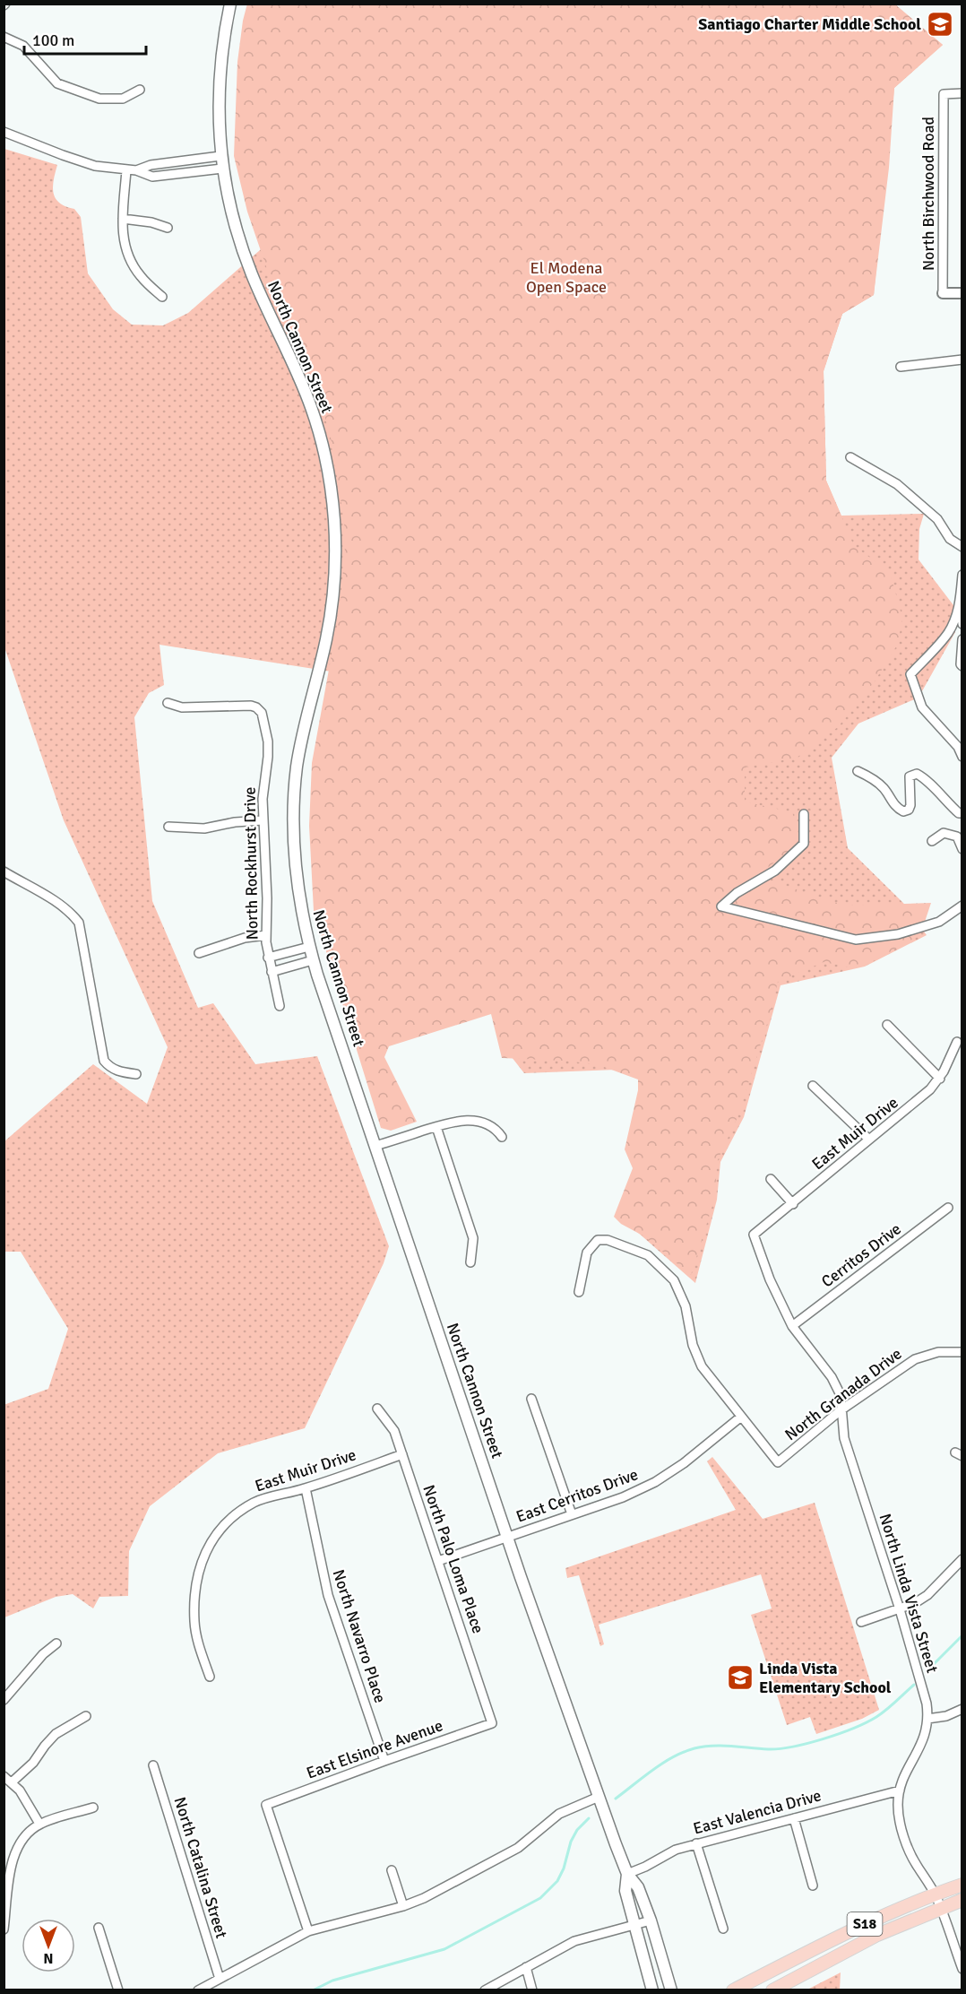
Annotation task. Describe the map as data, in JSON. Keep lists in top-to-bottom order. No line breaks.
{"streets":{"main road":["North Cannon Street","S18"],"street":["North Birchwood Road","North Rockhurst Drive","East Muir Drive","Cerritos Drive","North Granada Drive","East Cerritos Drive","North Palo Loma Place","North Linda Vista Street","North Navarro Place","East Elsinore Avenue","East Valencia Drive","North Catalina Street"]},"crossings":[["North Cannon Street","North Rockhurst Drive"],["North Cannon Street","East Cerritos Drive"],["North Cannon Street","East Valencia Drive"],["East Muir Drive","North Palo Loma Place"],["East Muir Drive","North Linda Vista Street"],["East Muir Drive","North Navarro Place"],["Cerritos Drive","North Linda Vista Street"],["North Granada Drive","East Cerritos Drive"],["North Granada Drive","North Linda Vista Street"],["East Cerritos Drive","North Palo Loma Place"],["North Palo Loma Place","East Elsinore Avenue"],["North Linda Vista Street","East Valencia Drive"],["North Linda Vista Street","S18"],["North Navarro Place","East Elsinore Avenue"]],"parks":["El Modena Open Space"],"places":{"school or university":["Santiago Charter Middle School","Linda Vista Elementary School"]},"scale_bar":"100 m","north":"bottom"}
